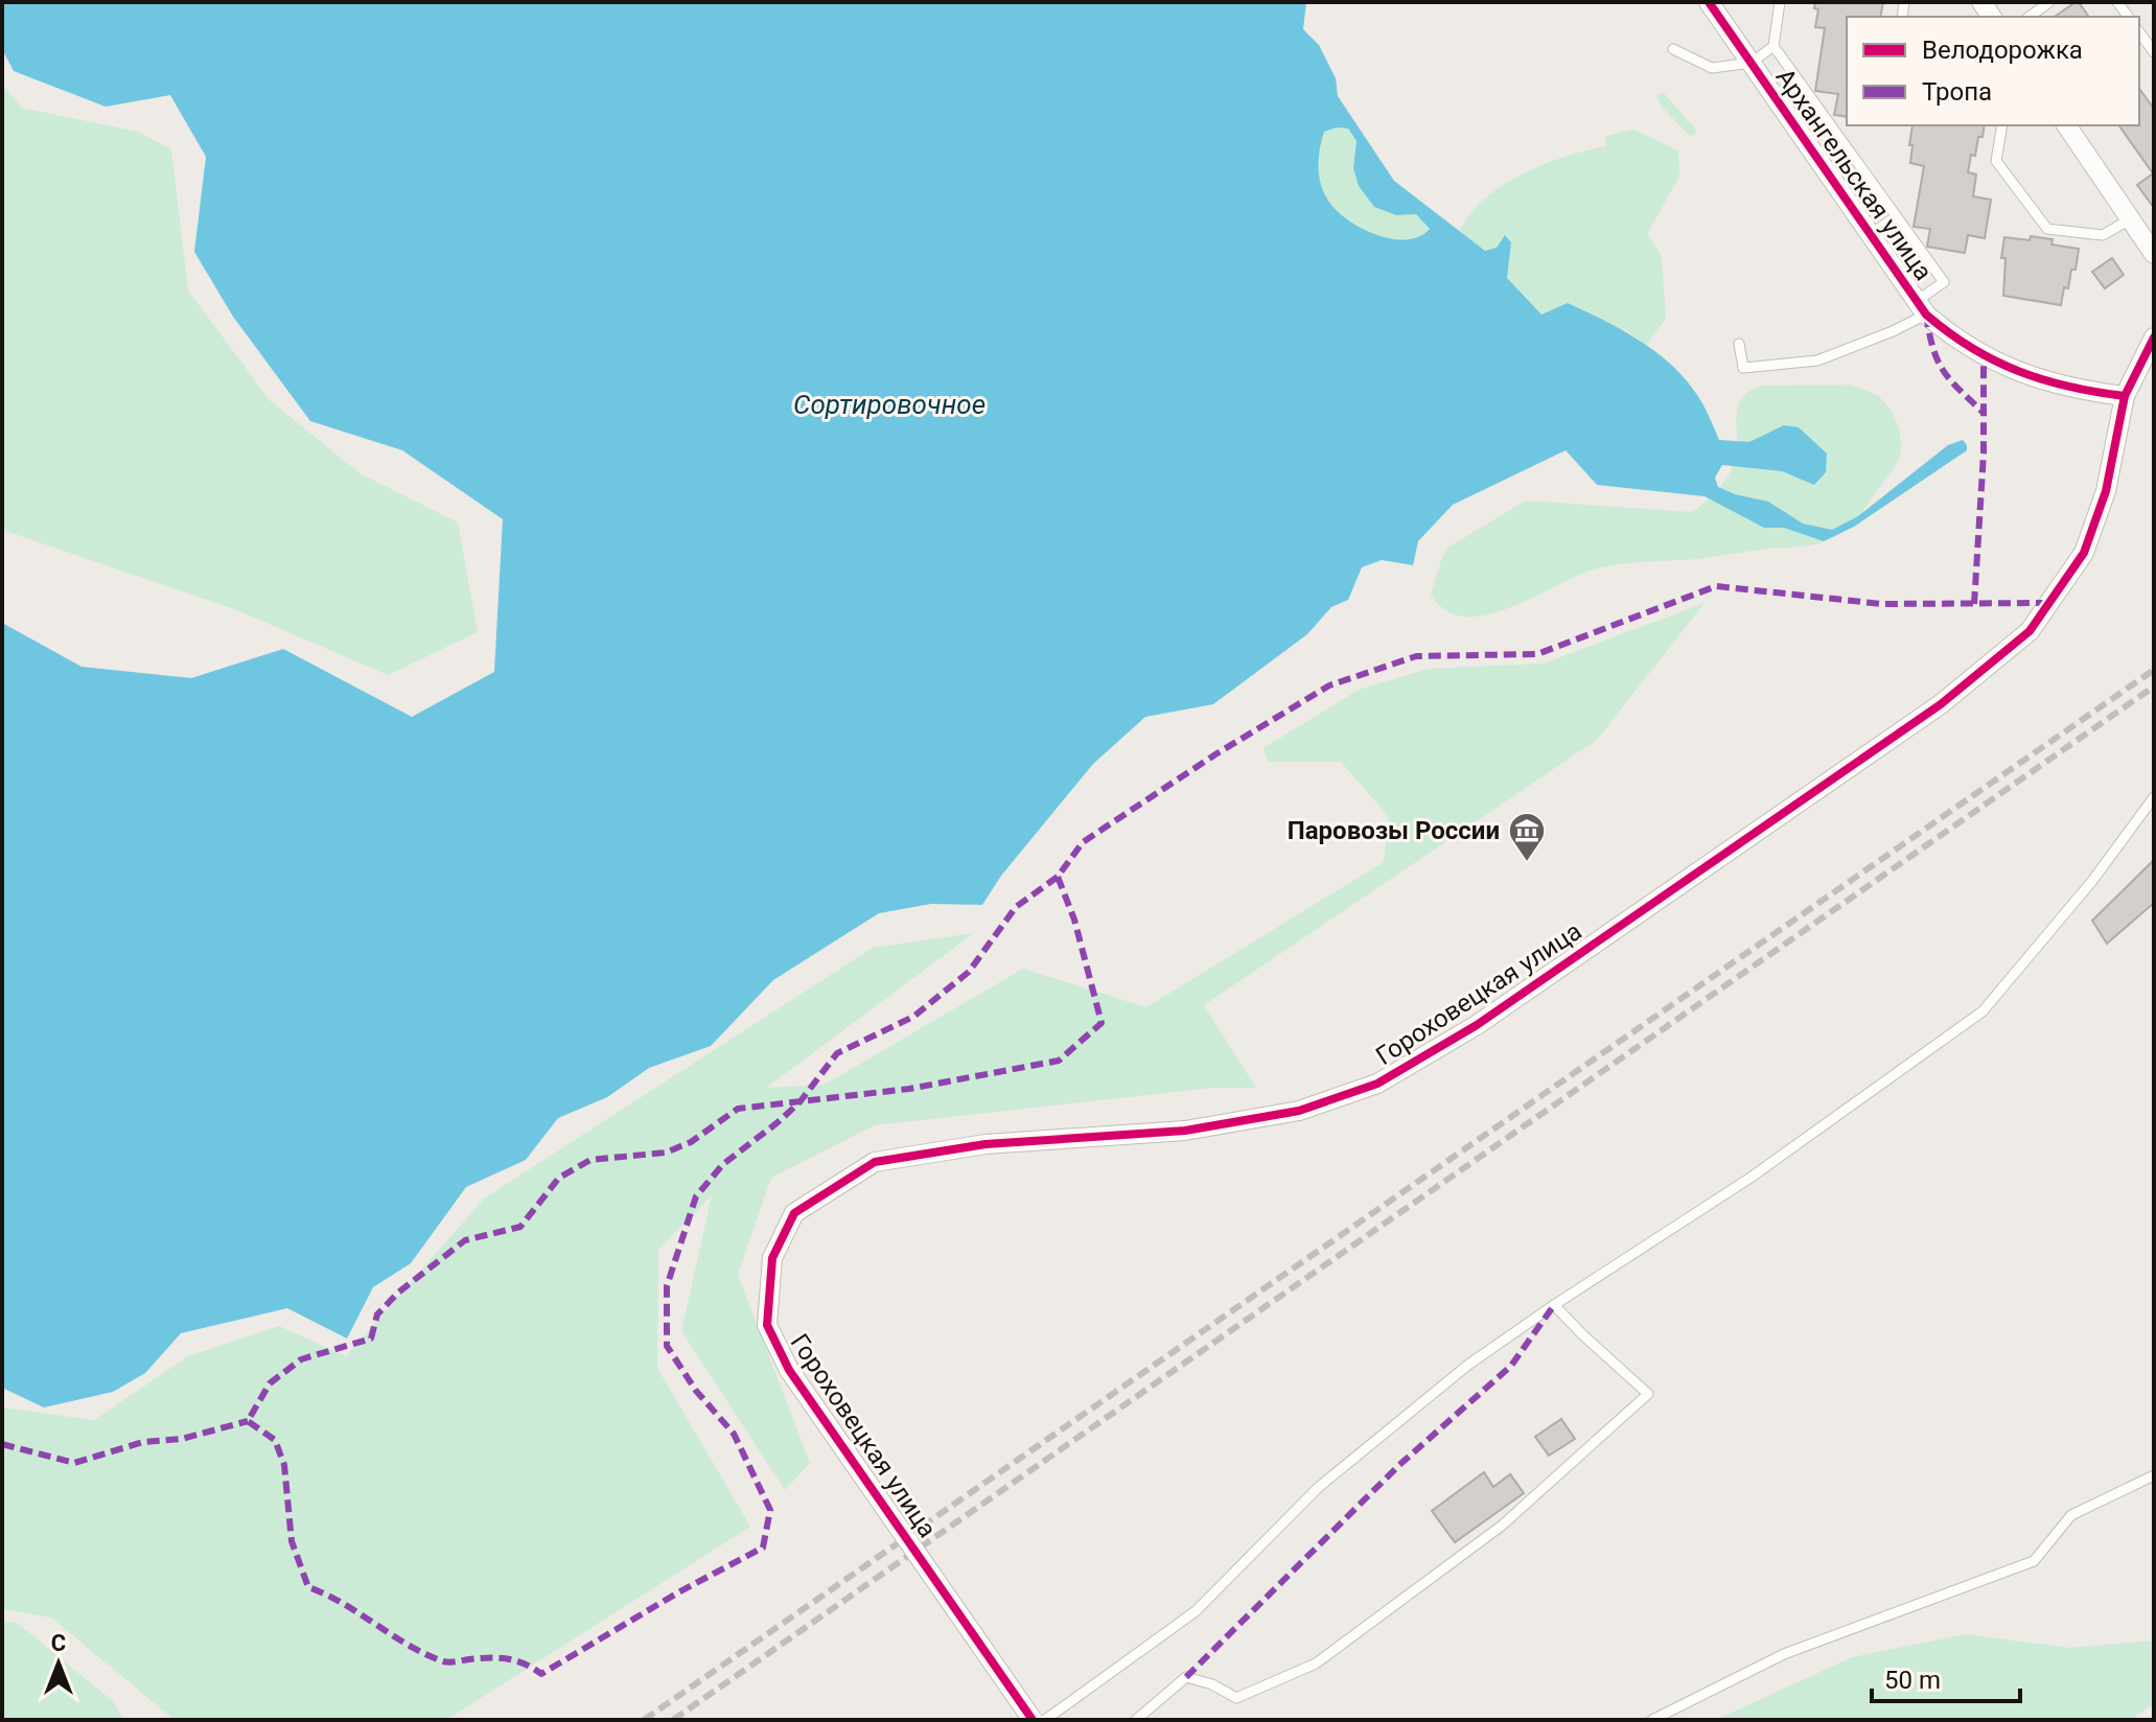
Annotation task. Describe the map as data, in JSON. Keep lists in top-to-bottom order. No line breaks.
{"streets":{"street":["Архангельская улица","Гороховецкая улица"]},"crossings":[["Архангельская улица","Гороховецкая улица"]],"water":["Сортировочное"],"places":{"museum":["Паровозы России"]},"legend":["Велодорожка","Тропа"],"scale_bar":"50 m","north":"top"}
